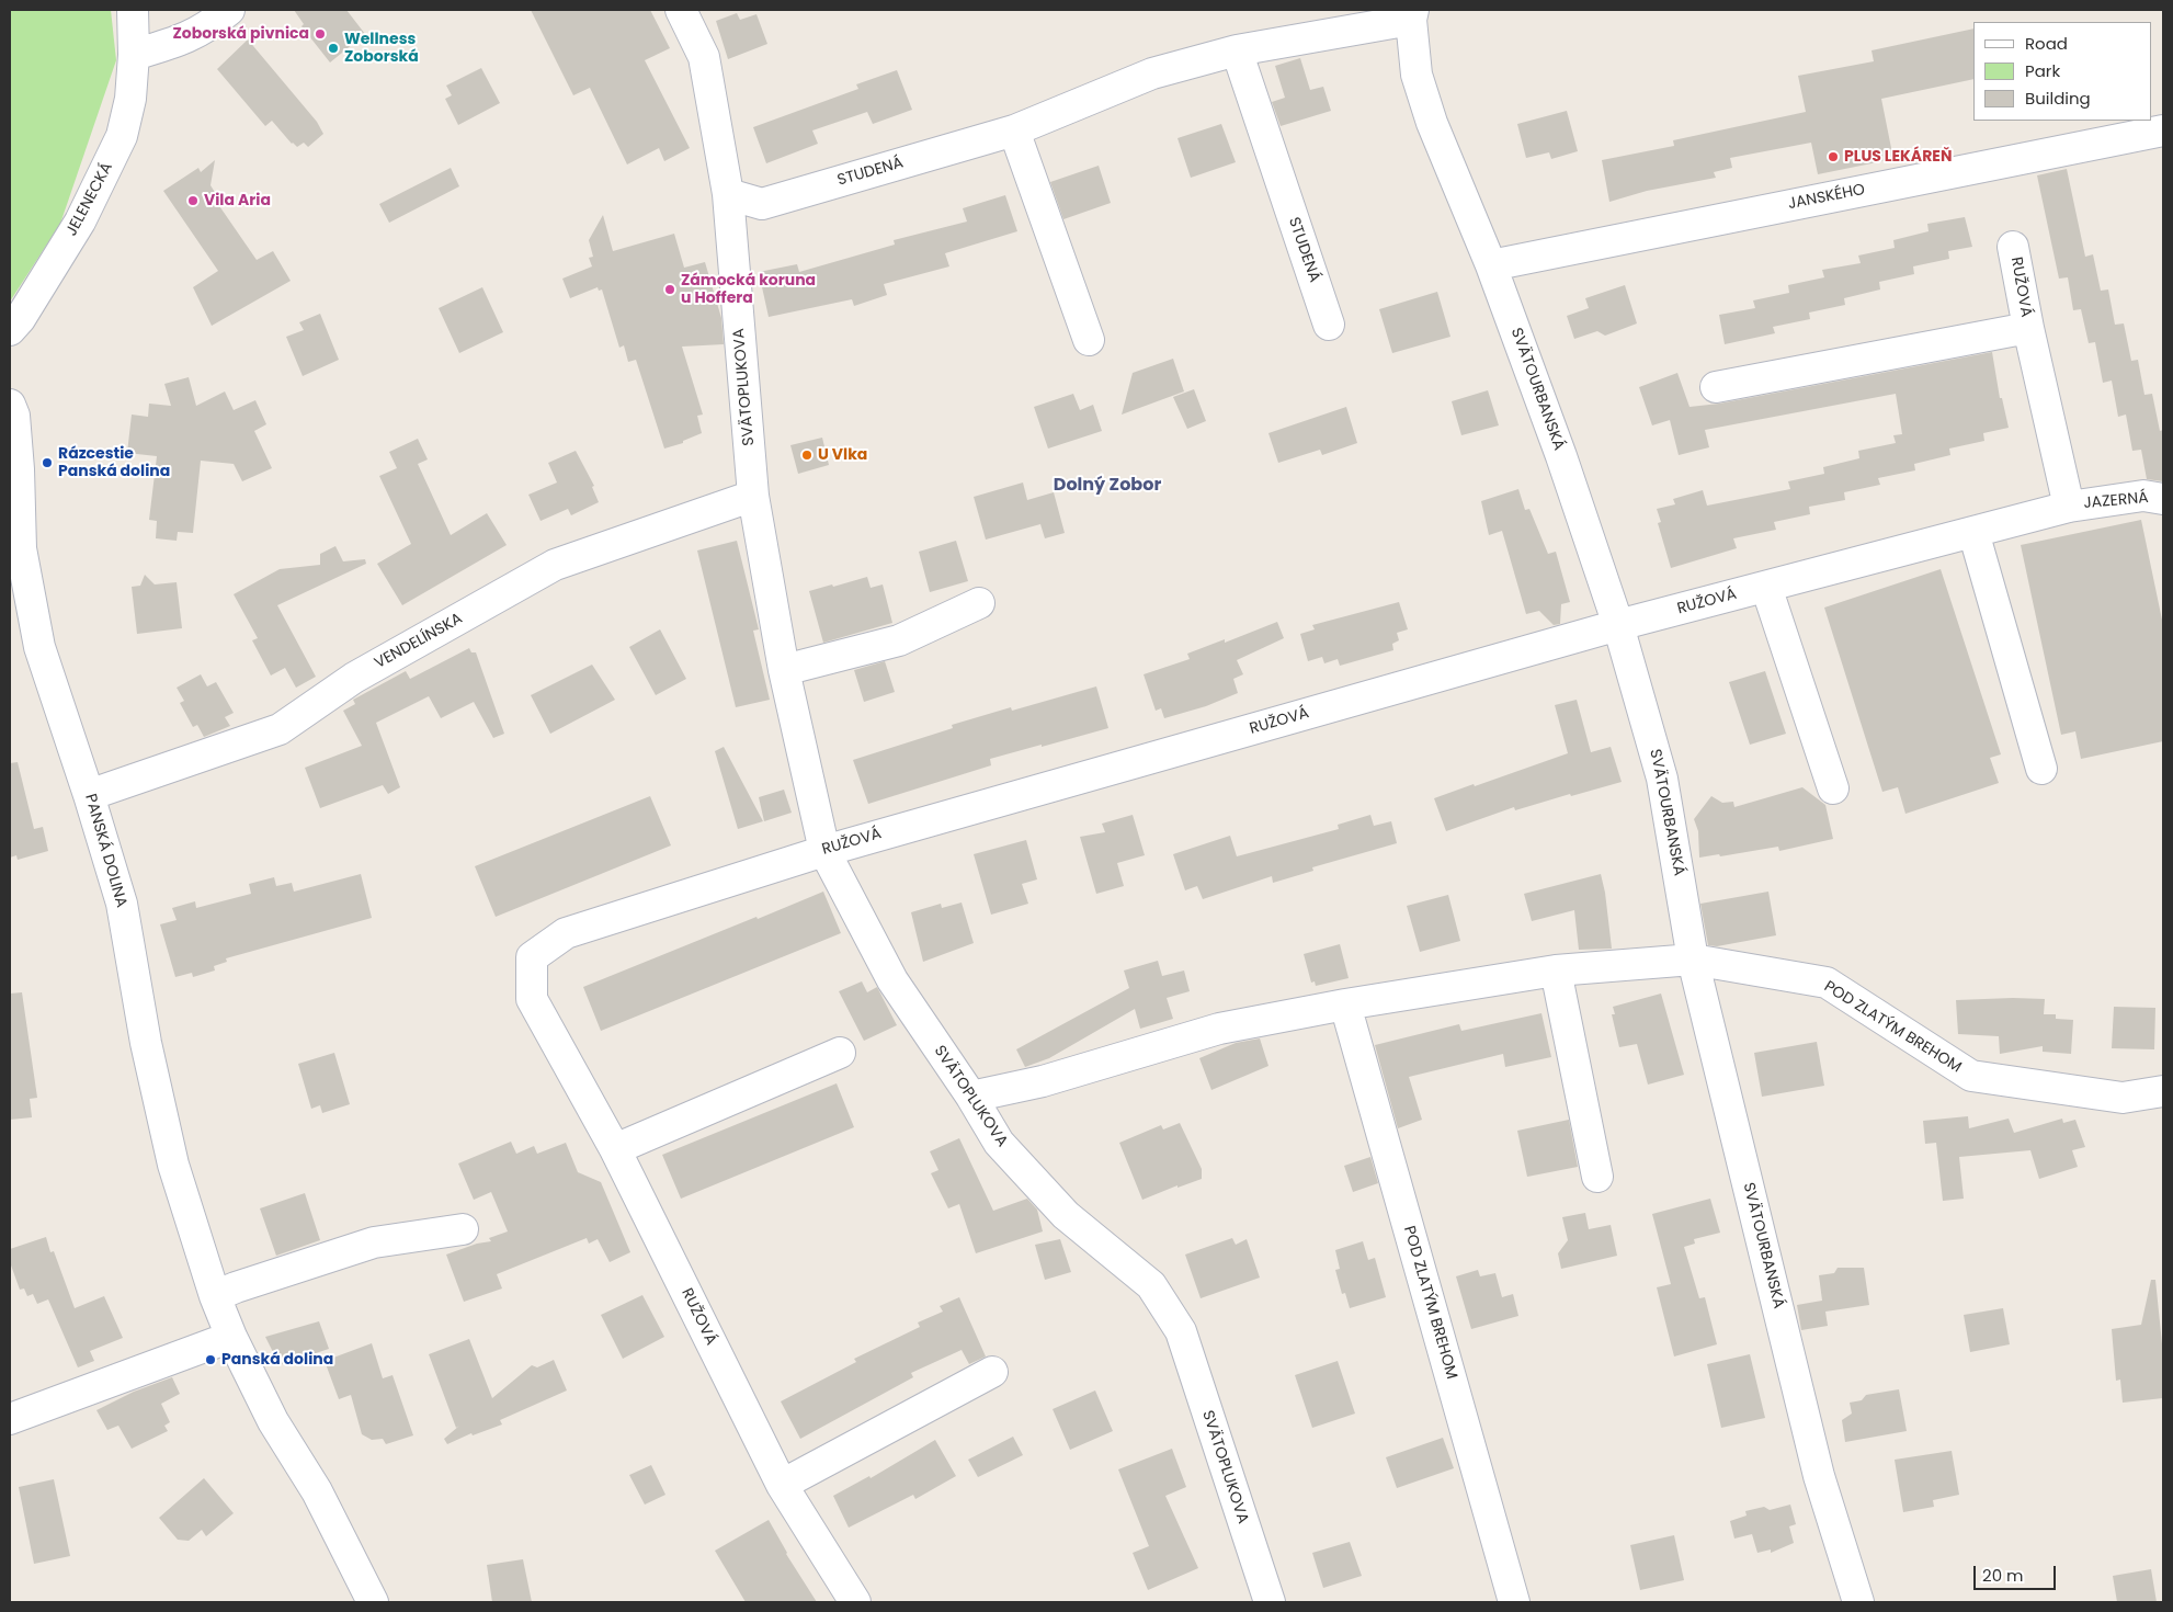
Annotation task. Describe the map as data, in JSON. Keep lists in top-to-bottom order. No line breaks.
{"streets":{"street":["STUDENÁ","JANSKÉHO","JELENECKÁ","RUŽOVÁ","SVÄTOPLUKOVA","SVÄTOURBANSKÁ","JAZERNÁ","VENDELÍNSKA","PANSKÁ DOLINA","POD ZLATÝM BREHOM"]},"crossings":[["STUDENÁ","SVÄTOPLUKOVA"],["STUDENÁ","SVÄTOURBANSKÁ"],["JANSKÉHO","SVÄTOURBANSKÁ"],["RUŽOVÁ","SVÄTOPLUKOVA"],["RUŽOVÁ","SVÄTOURBANSKÁ"],["RUŽOVÁ","JAZERNÁ"],["SVÄTOPLUKOVA","VENDELÍNSKA"],["SVÄTOPLUKOVA","POD ZLATÝM BREHOM"],["SVÄTOURBANSKÁ","POD ZLATÝM BREHOM"],["VENDELÍNSKA","PANSKÁ DOLINA"]],"districts":["Dolný Zobor"],"places":["Zoborská pivnica","Wellness Zoborská","PLUS LEKÁREŇ","Vila Aria","Zámocká koruna u Hoffera","U Vlka","Rázcestie Panská dolina","Panská dolina"],"legend":["Road","Park","Building"],"scale_bar":"20 m"}
